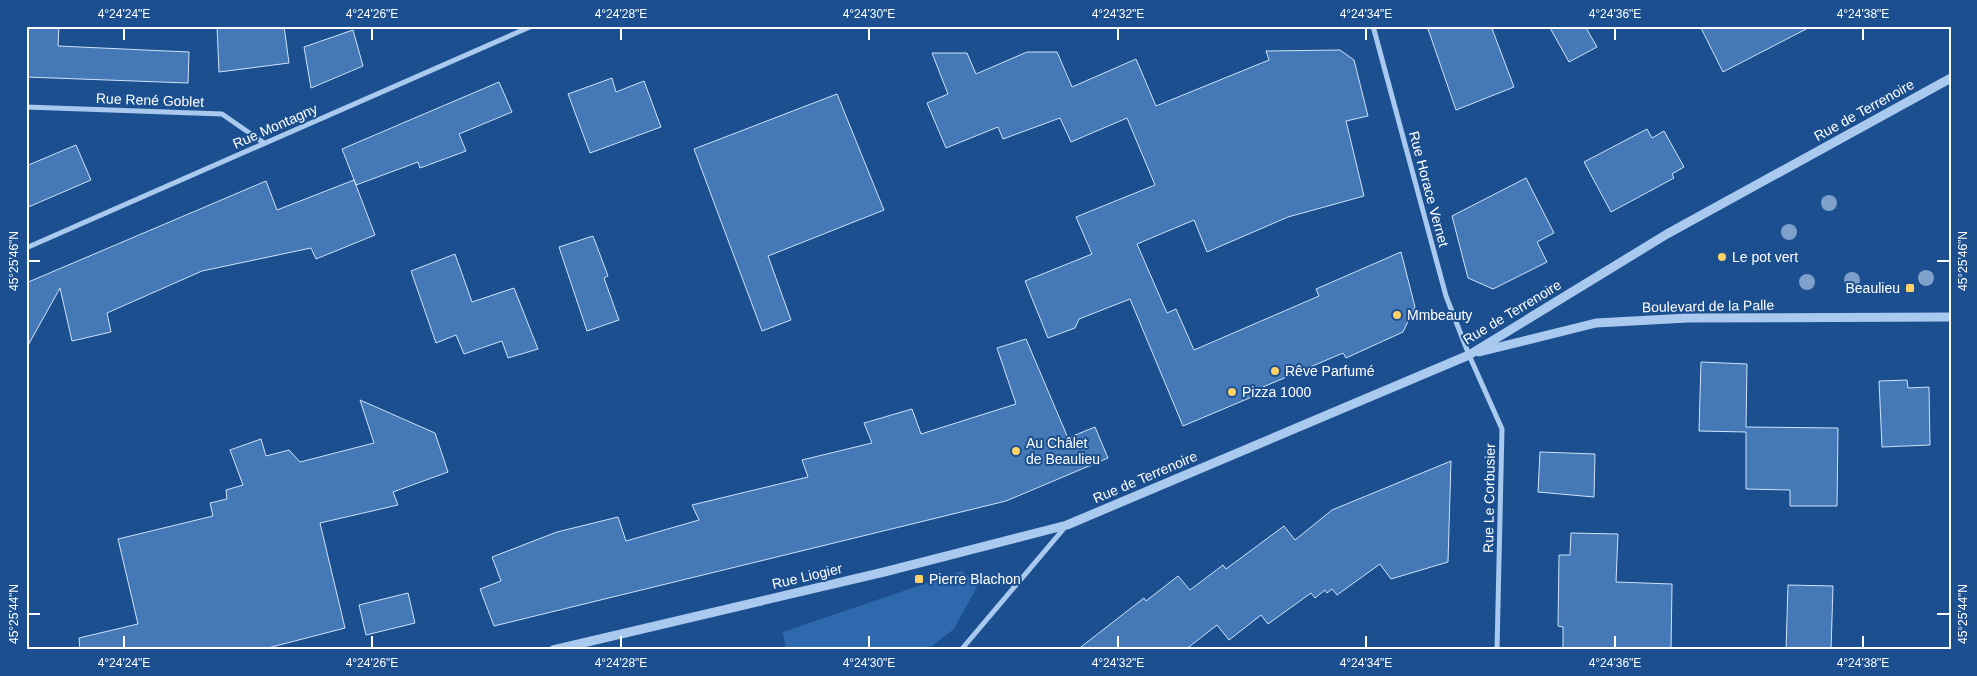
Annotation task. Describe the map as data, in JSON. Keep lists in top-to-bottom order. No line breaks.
{"streets":{"street":["Rue René Goblet","Rue de Terrenoire","Rue Montagny","Rue Horace Vernet","Boulevard de la Palle","Rue Le Corbusier","Rue Liogier"]},"crossings":[["Rue René Goblet","Rue Montagny"],["Rue de Terrenoire","Rue Horace Vernet"],["Rue de Terrenoire","Boulevard de la Palle"],["Rue de Terrenoire","Rue Le Corbusier"],["Rue de Terrenoire","Rue Liogier"],["Rue Horace Vernet","Boulevard de la Palle"],["Rue Horace Vernet","Rue Le Corbusier"],["Boulevard de la Palle","Rue Le Corbusier"]],"places":{"other":["Le pot vert","Mmbeauty","Rêve Parfumé","Pizza 1000","Au Châlet de Beaulieu"],"transit":["Beaulieu","Pierre Blachon"]},"coordinates":["4°24'24\"E","4°24'26\"E","4°24'28\"E","4°24'30\"E","4°24'32\"E","4°24'34\"E","4°24'36\"E","4°24'38\"E","45°25'46\"N","45°25'44\"N"]}
